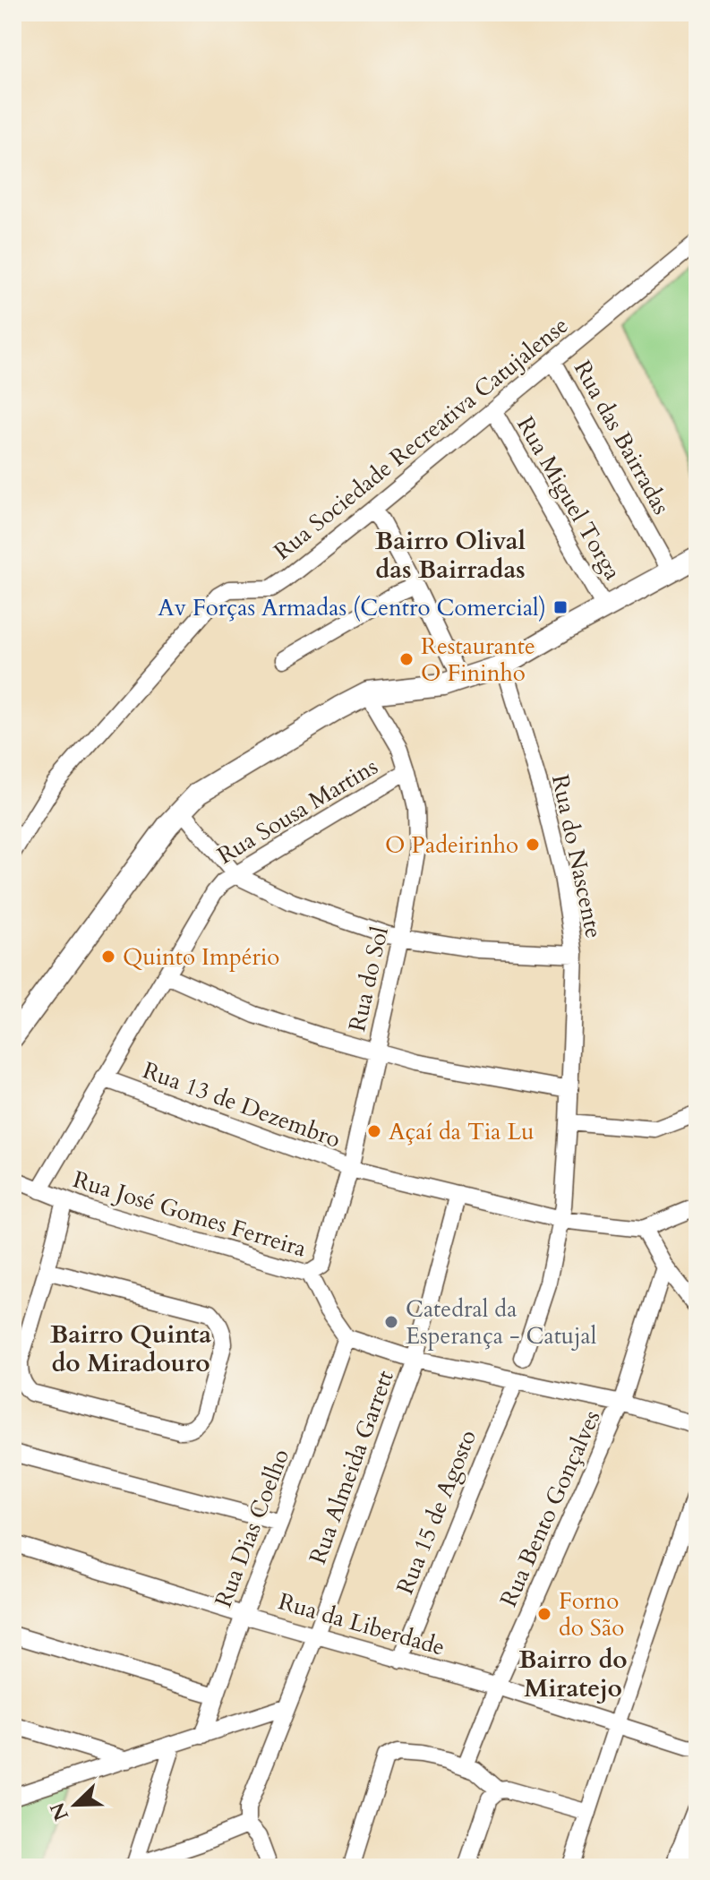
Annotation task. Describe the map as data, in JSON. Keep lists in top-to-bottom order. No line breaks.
{"streets":{"street":["Rua das Bairradas","Rua Sociedade Recreativa Catujalense","Rua Miguel Torga","Rua Sousa Martins","Rua do Nascente","Rua do Sol","Rua 13 de Dezembro","Rua José Gomes Ferreira","Rua Almeida Garrett","Rua Bento Gonçalves","Rua 15 de Agosto","Rua Dias Coelho","Rua da Liberdade"]},"crossings":[["Rua das Bairradas","Rua Sociedade Recreativa Catujalense"],["Rua Sociedade Recreativa Catujalense","Rua Miguel Torga"],["Rua Sousa Martins","Rua do Sol"],["Rua Sousa Martins","Rua 13 de Dezembro"],["Rua Sousa Martins","Rua José Gomes Ferreira"],["Rua do Nascente","Rua 13 de Dezembro"],["Rua do Sol","Rua 13 de Dezembro"],["Rua do Sol","Rua José Gomes Ferreira"],["Rua 13 de Dezembro","Rua Almeida Garrett"],["Rua José Gomes Ferreira","Rua Dias Coelho"],["Rua Almeida Garrett","Rua da Liberdade"],["Rua Bento Gonçalves","Rua da Liberdade"],["Rua 15 de Agosto","Rua da Liberdade"],["Rua Dias Coelho","Rua da Liberdade"]],"districts":["Bairro Olival das Bairradas","Bairro Quinta do Miradouro","Bairro do Miratejo"],"places":{"transit":["Av Forças Armadas (Centro Comercial)"],"other":["Restaurante O Fininho","O Padeirinho","Quinto Império","Açaí da Tia Lu","Catedral da Esperança - Catujal","Forno do São"]},"north":"bottom left"}
